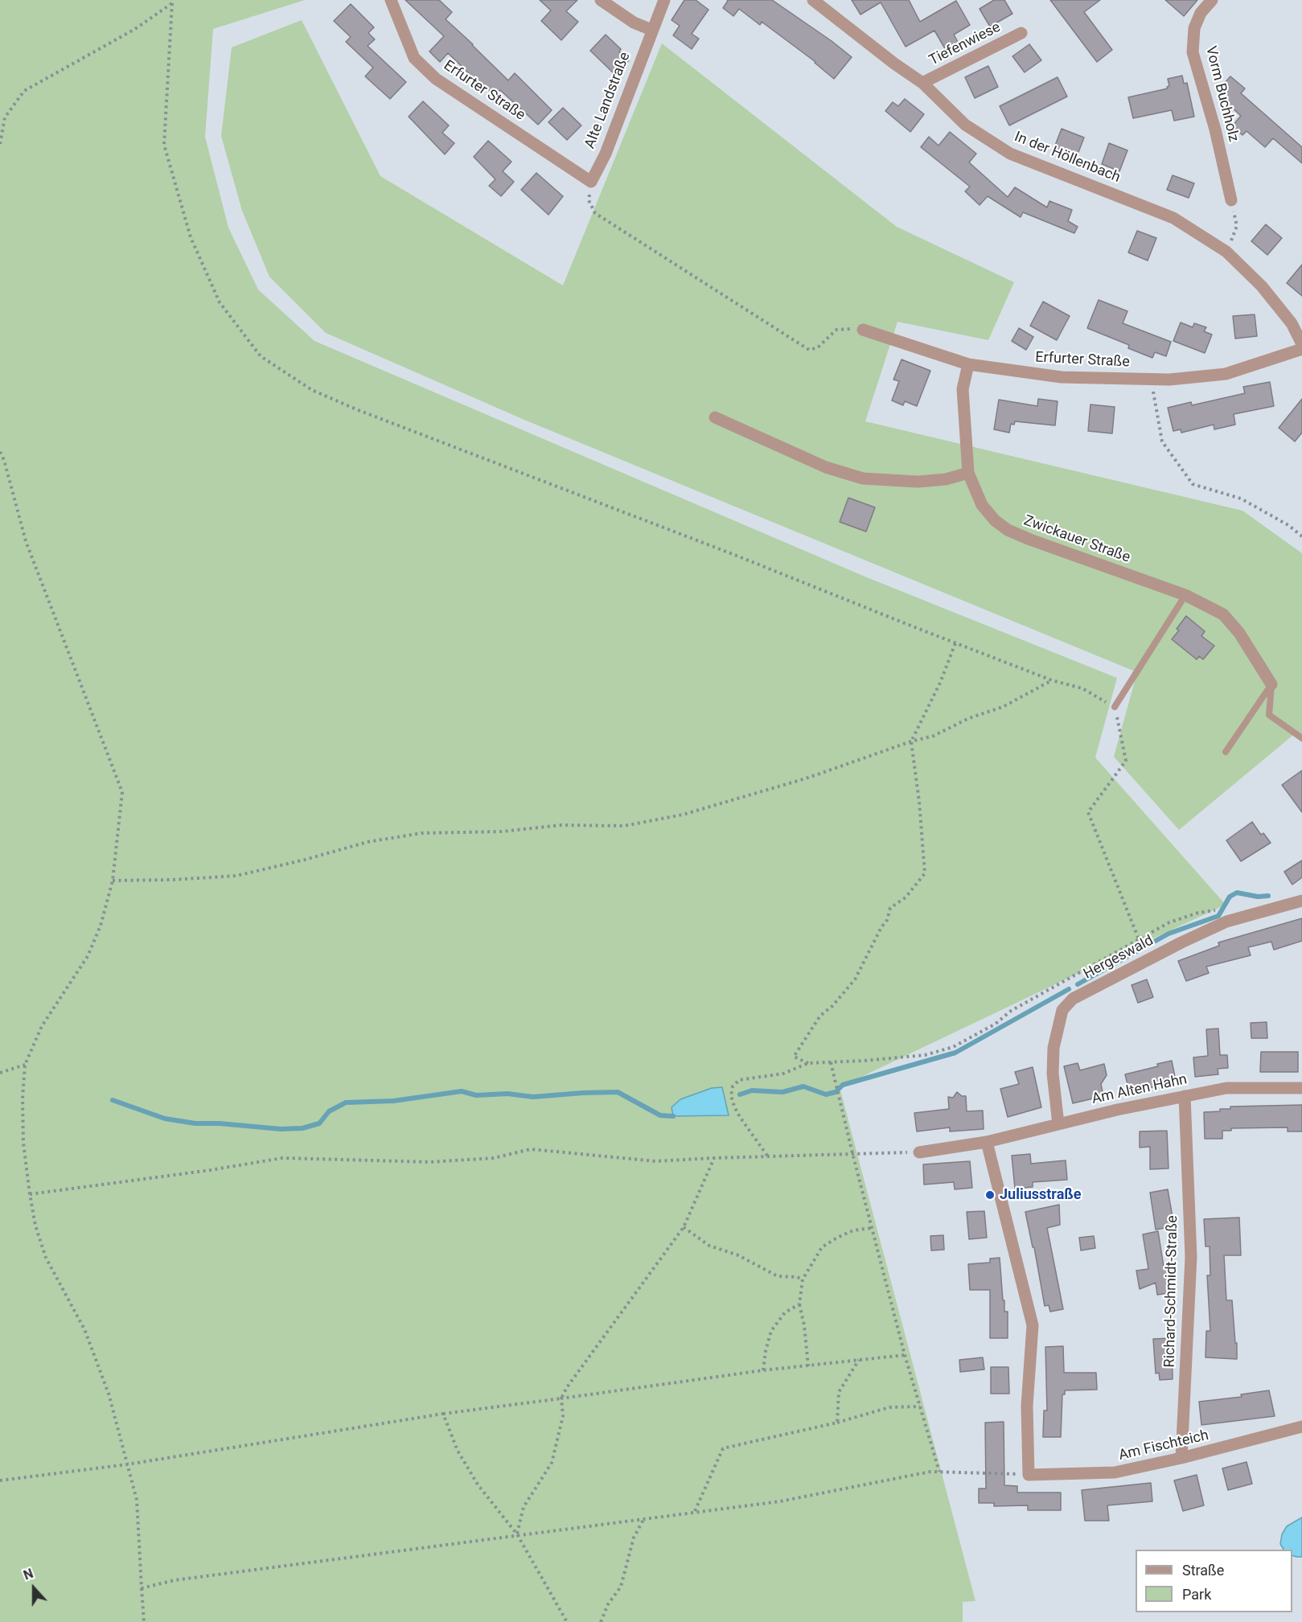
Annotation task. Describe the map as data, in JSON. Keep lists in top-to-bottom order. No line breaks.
{"streets":{"street":["Tiefenwiese","Erfurter Straße","Vorm Buchholz","Alte Landstraße","In der Höllenbach","Zwickauer Straße","Hergeswald","Am Alten Hahn","Richard-Schmidt-Straße","Am Fischteich"]},"crossings":[["Tiefenwiese","In der Höllenbach"],["Erfurter Straße","Alte Landstraße"],["Erfurter Straße","Zwickauer Straße"],["Hergeswald","Am Alten Hahn"],["Am Alten Hahn","Richard-Schmidt-Straße"],["Richard-Schmidt-Straße","Am Fischteich"]],"places":["Juliusstraße"],"legend":["Straße","Park"],"north":"top"}
